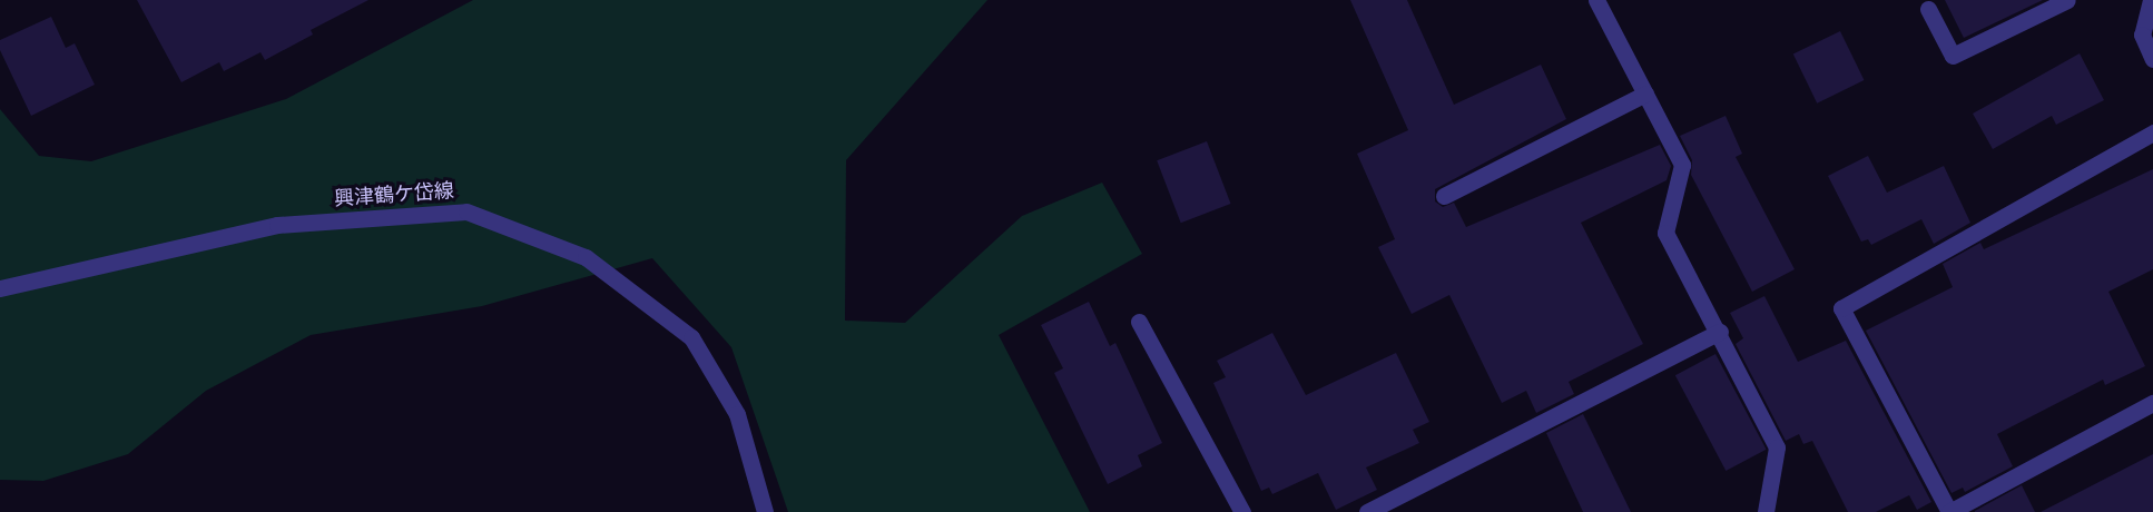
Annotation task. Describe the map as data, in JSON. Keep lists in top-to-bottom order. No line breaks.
{"streets":{"street":["興津鶴ケ岱線"]}}
